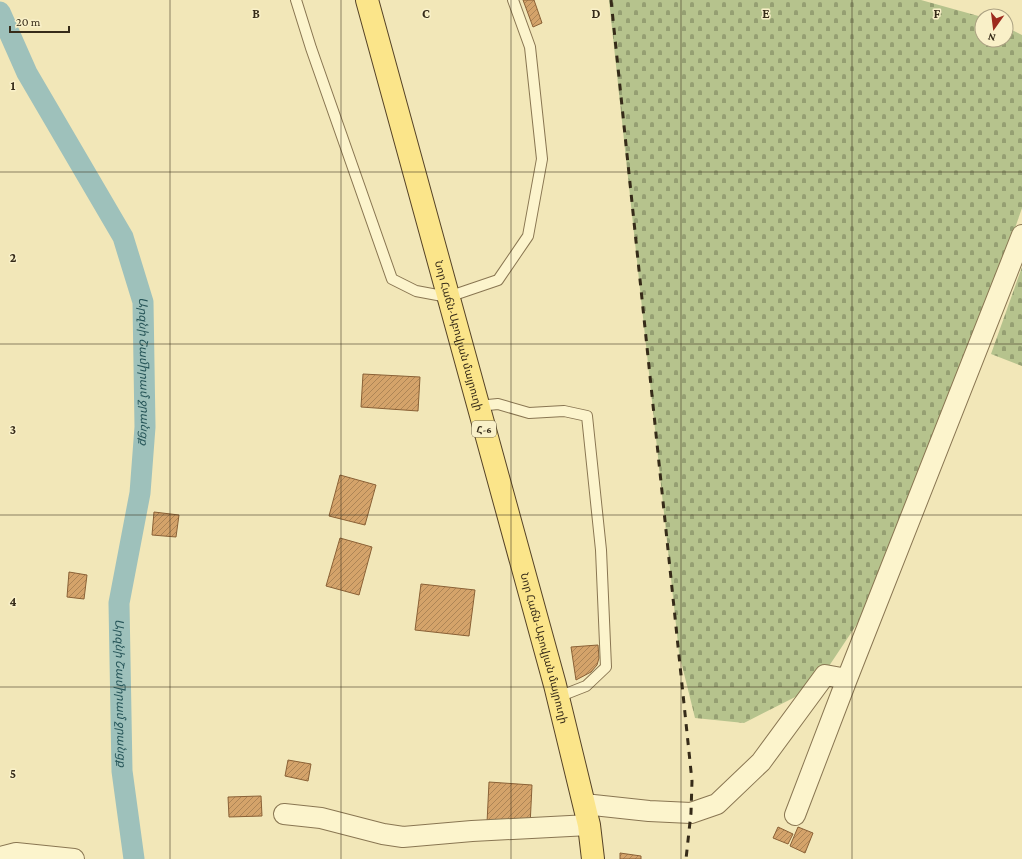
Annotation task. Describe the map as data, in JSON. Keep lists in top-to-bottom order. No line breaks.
{"streets":{"main road":["Նոր Հաճն-Աբովյան մայրուղի","Հ-6"]},"water":["Արզնի Շամիրամ ջրանցք"],"scale_bar":"20 m","north":"bottom","grid":{"columns":["B","C","D","E","F"],"rows":["1","2","3","4","5"]}}
